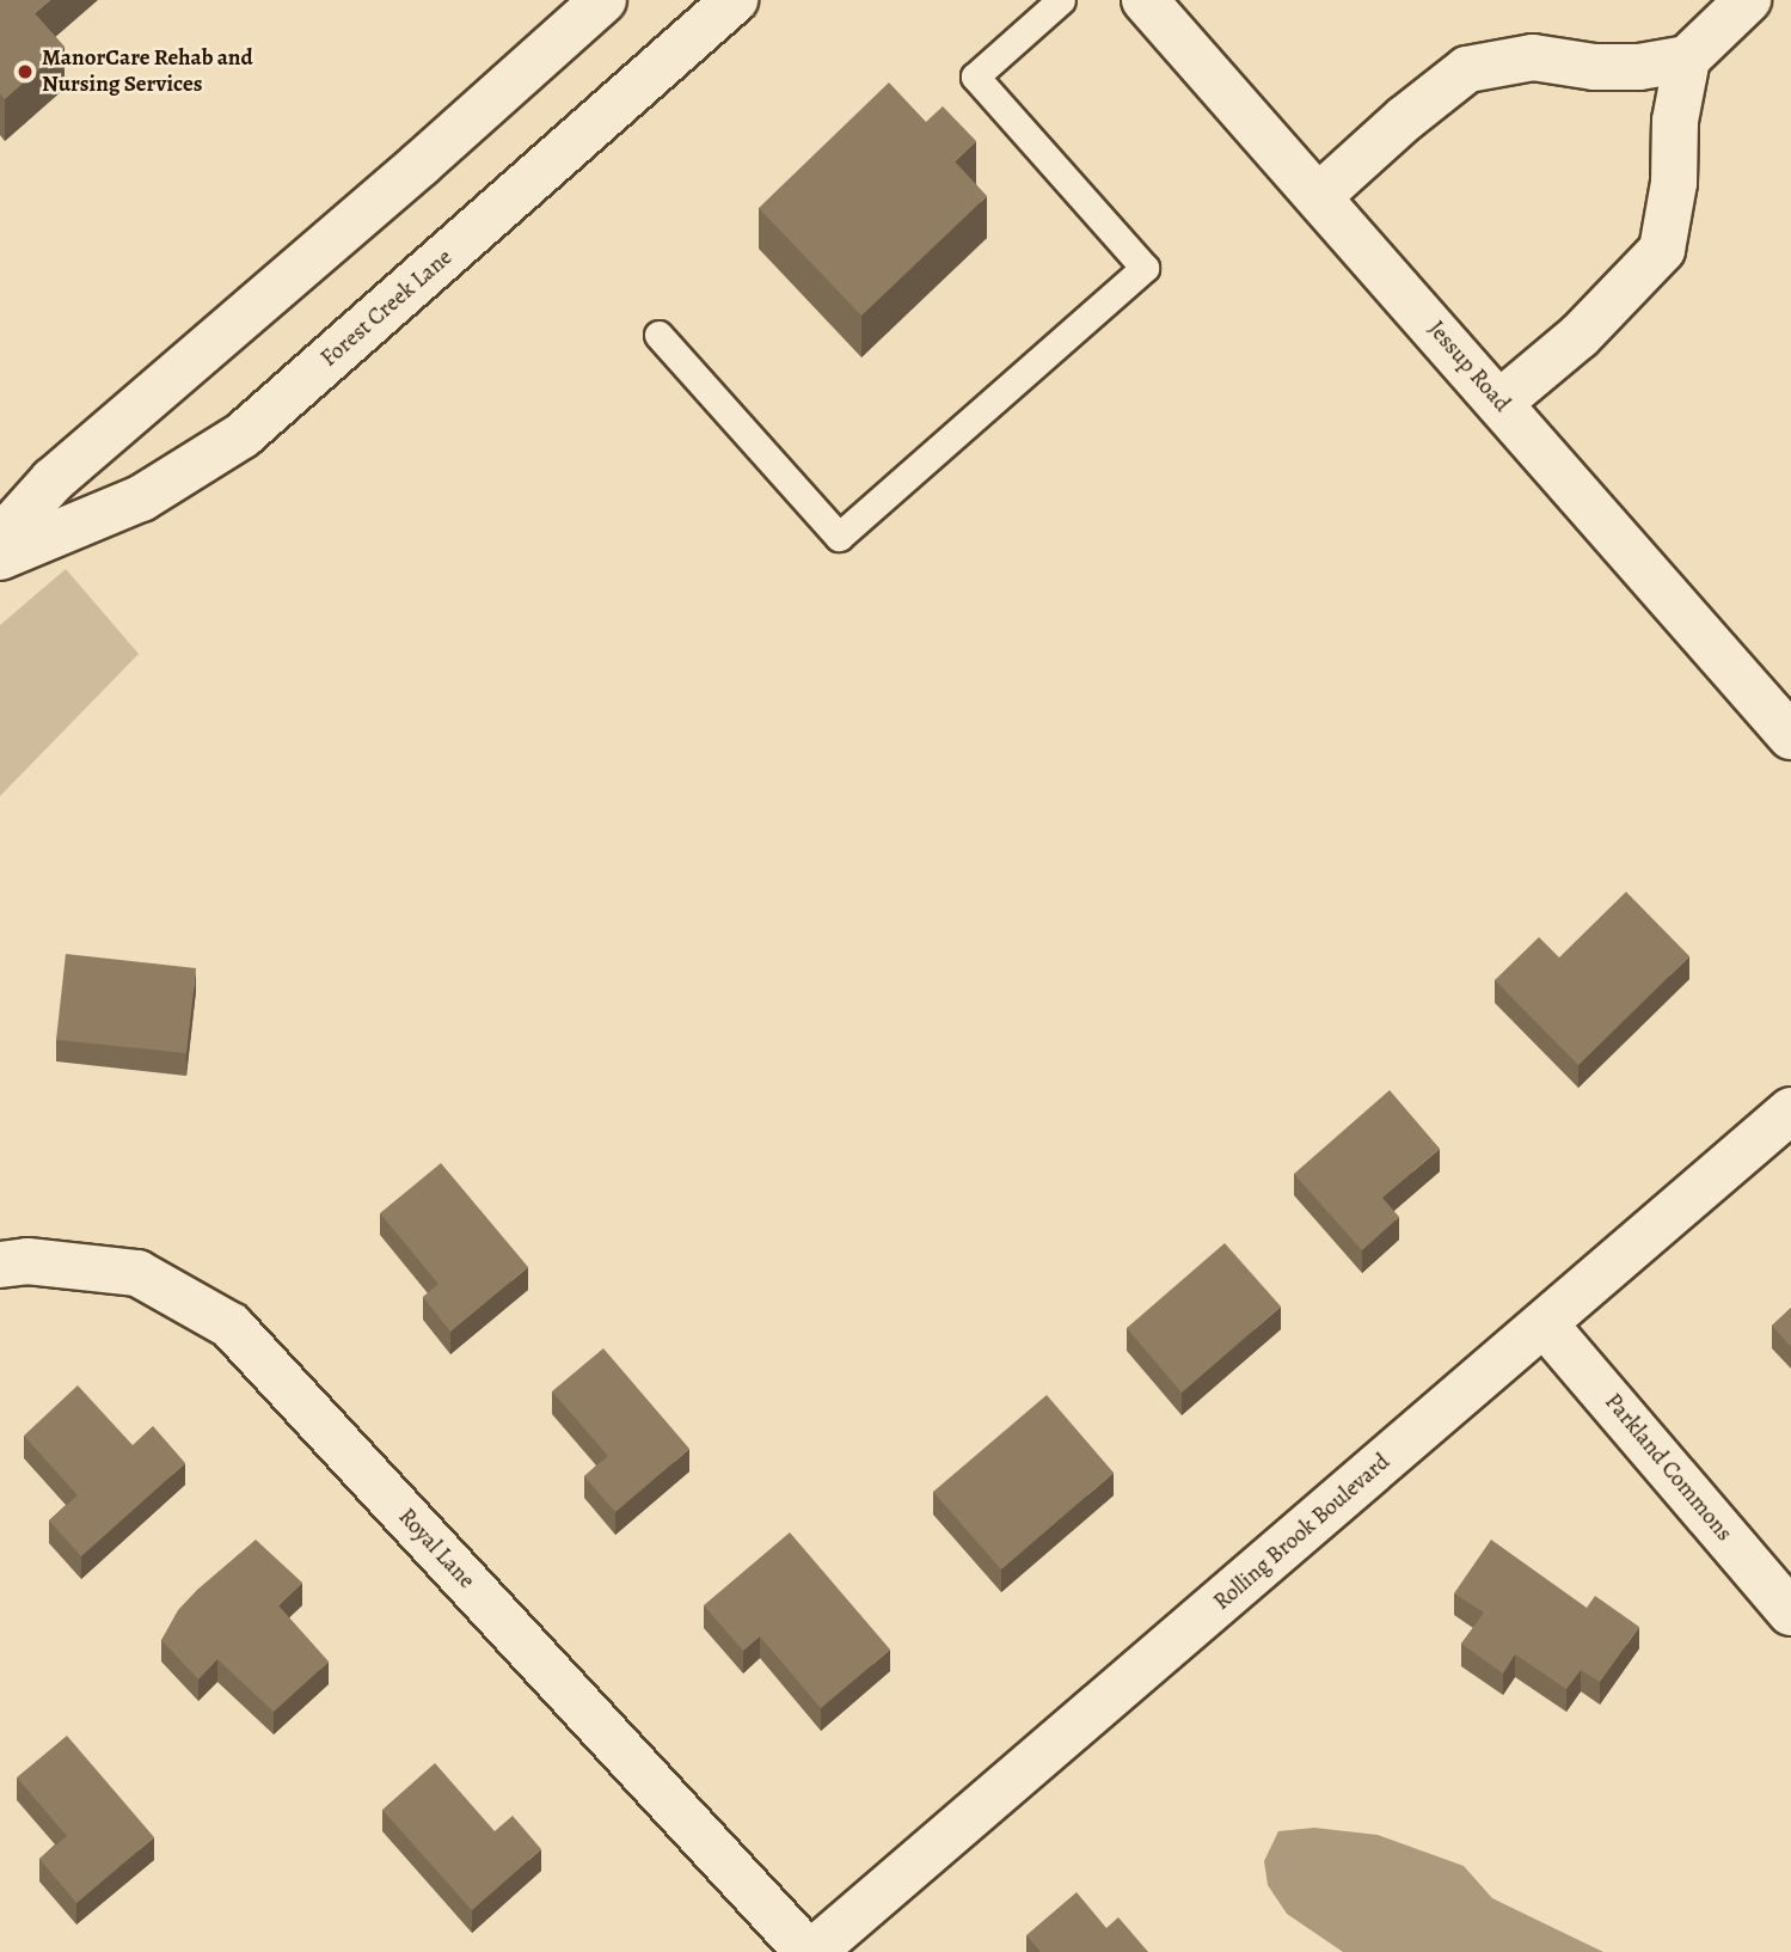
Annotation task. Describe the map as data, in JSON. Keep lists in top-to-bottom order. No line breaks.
{"streets":{"street":["Forest Creek Lane","Jessup Road","Parkland Commons","Rolling Brook Boulevard","Royal Lane"]},"crossings":[["Parkland Commons","Rolling Brook Boulevard"],["Rolling Brook Boulevard","Royal Lane"]],"places":["ManorCare Rehab and Nursing Services"]}
